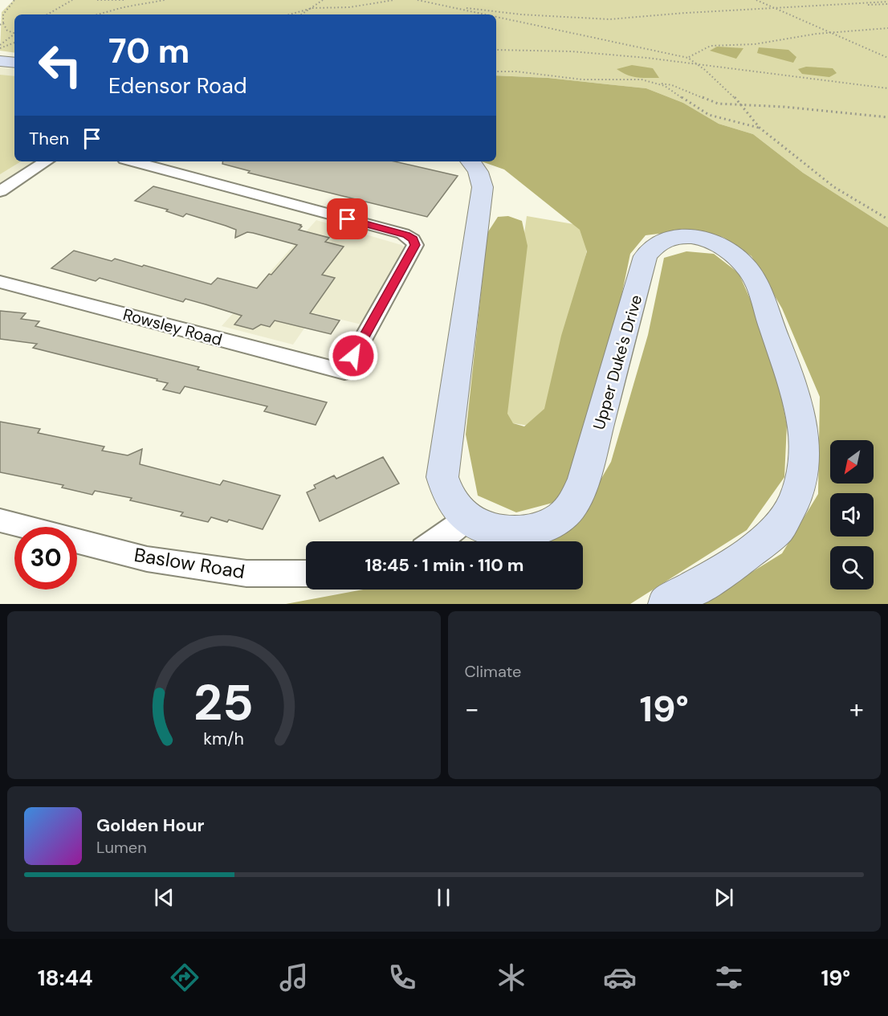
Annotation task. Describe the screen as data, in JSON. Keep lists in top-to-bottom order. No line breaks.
{"streets":{"main road":["Upper Duke's Drive"],"street":["Rowsley Road","Baslow Road"]},"north":"bottom left","page":{"turn":["70 m","Edensor Road"],"then":"Then","limit":"30","trip":"18:45 · 1 min · 110 m","tile":"Climate","heat":["−","19°","+"],"song":["Golden Hour","Lumen"],"tabs":["18:44","19°"],"gauge":["25","km/h"]}}
